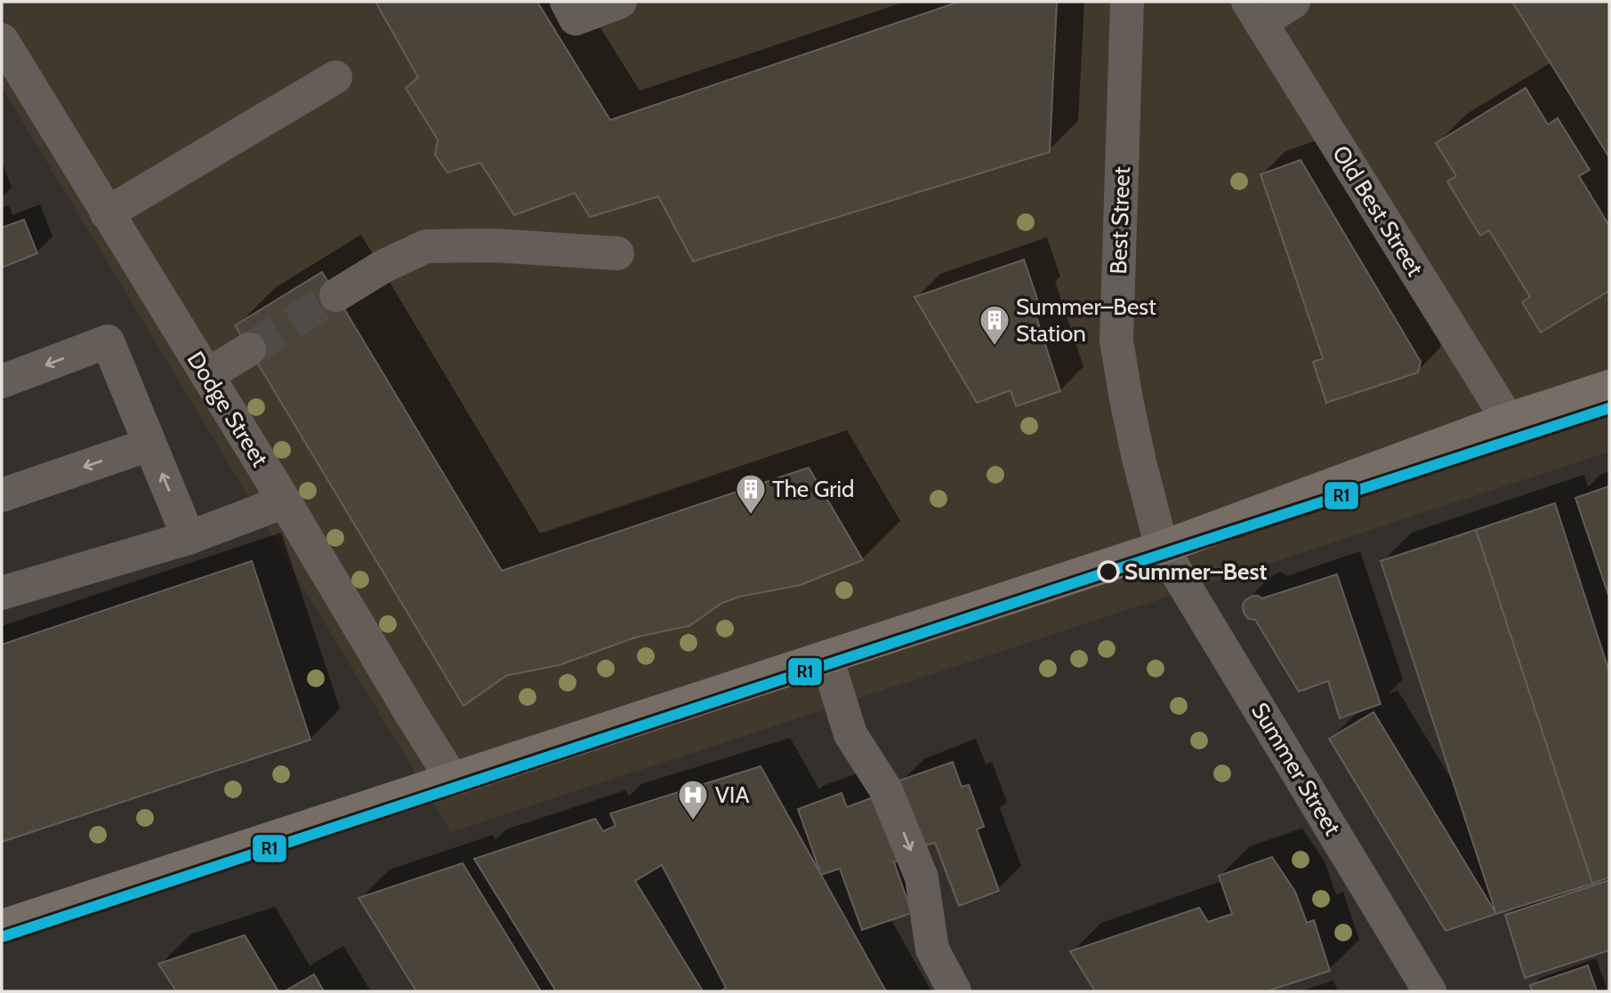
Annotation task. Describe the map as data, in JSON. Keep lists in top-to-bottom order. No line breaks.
{"streets":{"street":["Old Best Street","Best Street","Dodge Street","Summer Street"]},"crossings":[["Best Street","Summer Street"]],"places":{"building":["Summer–Best Station","The Grid"],"other":["Summer–Best"],"hospital":["VIA"]},"lines":["transit line R1"]}
